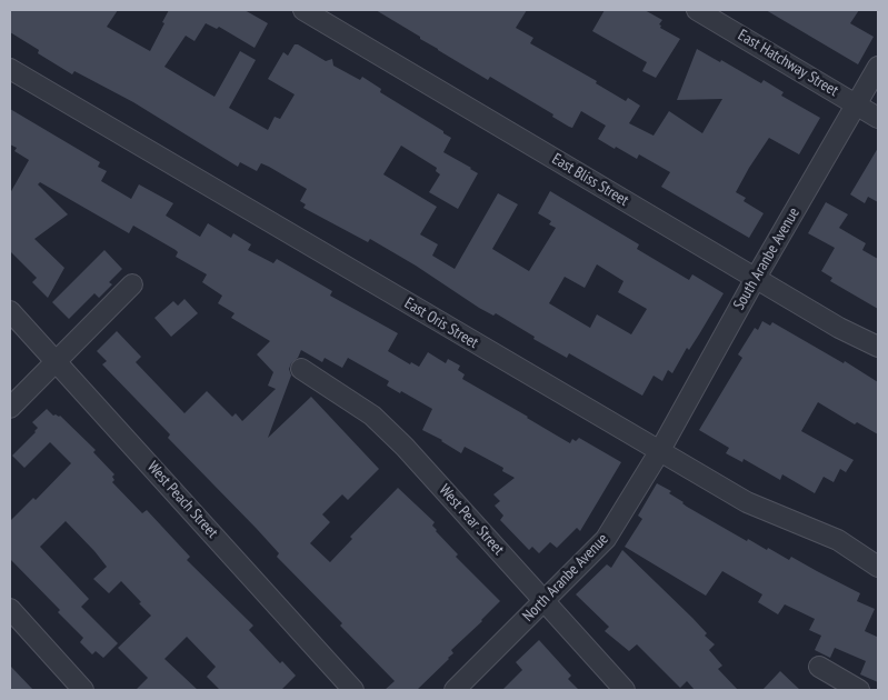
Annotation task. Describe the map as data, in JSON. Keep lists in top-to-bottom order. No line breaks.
{"streets":{"street":["East Hatchway Street","East Bliss Street","South Aranbe Avenue","East Oris Street","West Peach Street","West Pear Street","North Aranbe Avenue"]},"crossings":[["East Hatchway Street","South Aranbe Avenue"],["East Bliss Street","South Aranbe Avenue"],["South Aranbe Avenue","East Oris Street"],["South Aranbe Avenue","North Aranbe Avenue"],["East Oris Street","North Aranbe Avenue"],["West Pear Street","North Aranbe Avenue"]]}
